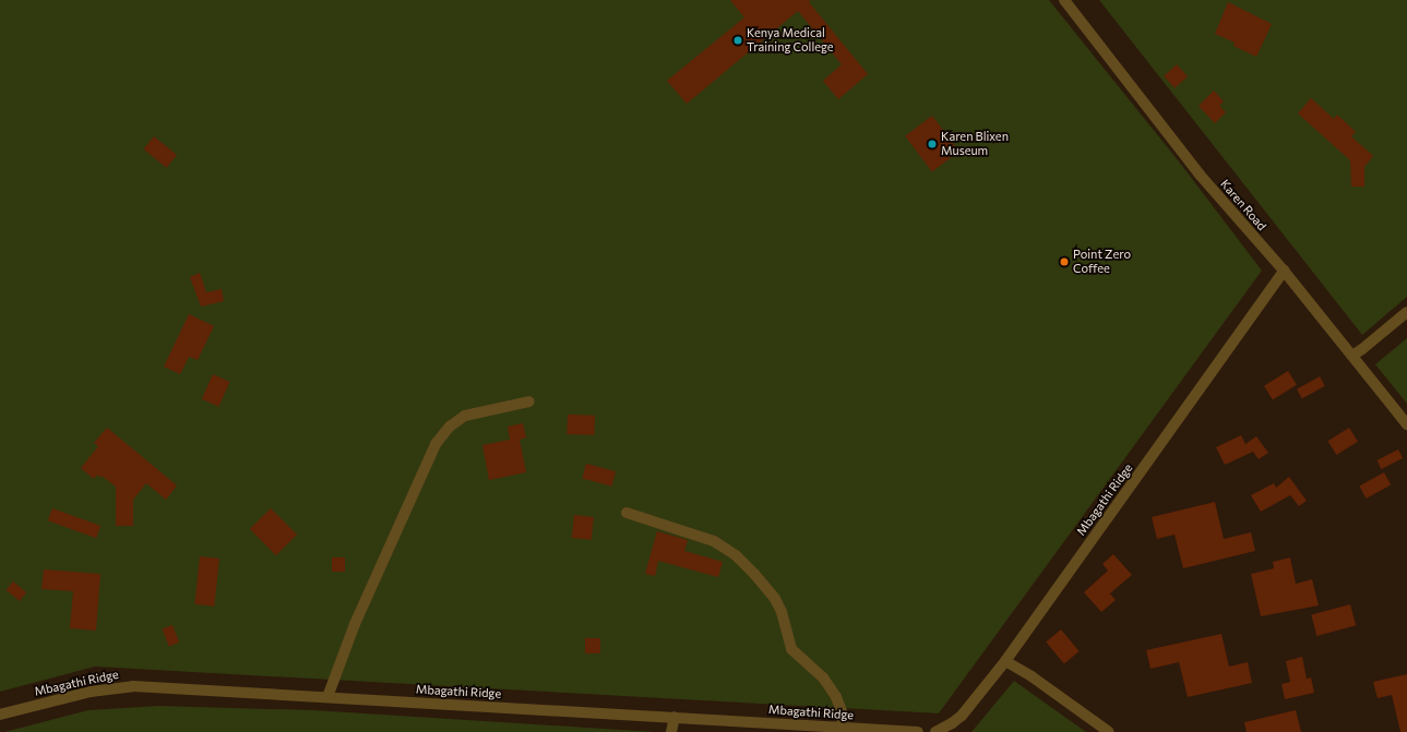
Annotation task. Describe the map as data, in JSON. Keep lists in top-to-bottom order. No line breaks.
{"streets":{"street":["Karen Road","Mbagathi Ridge"]},"crossings":[["Karen Road","Mbagathi Ridge"]],"places":["Kenya Medical Training College","Karen Blixen Museum","Point Zero Coffee"]}
